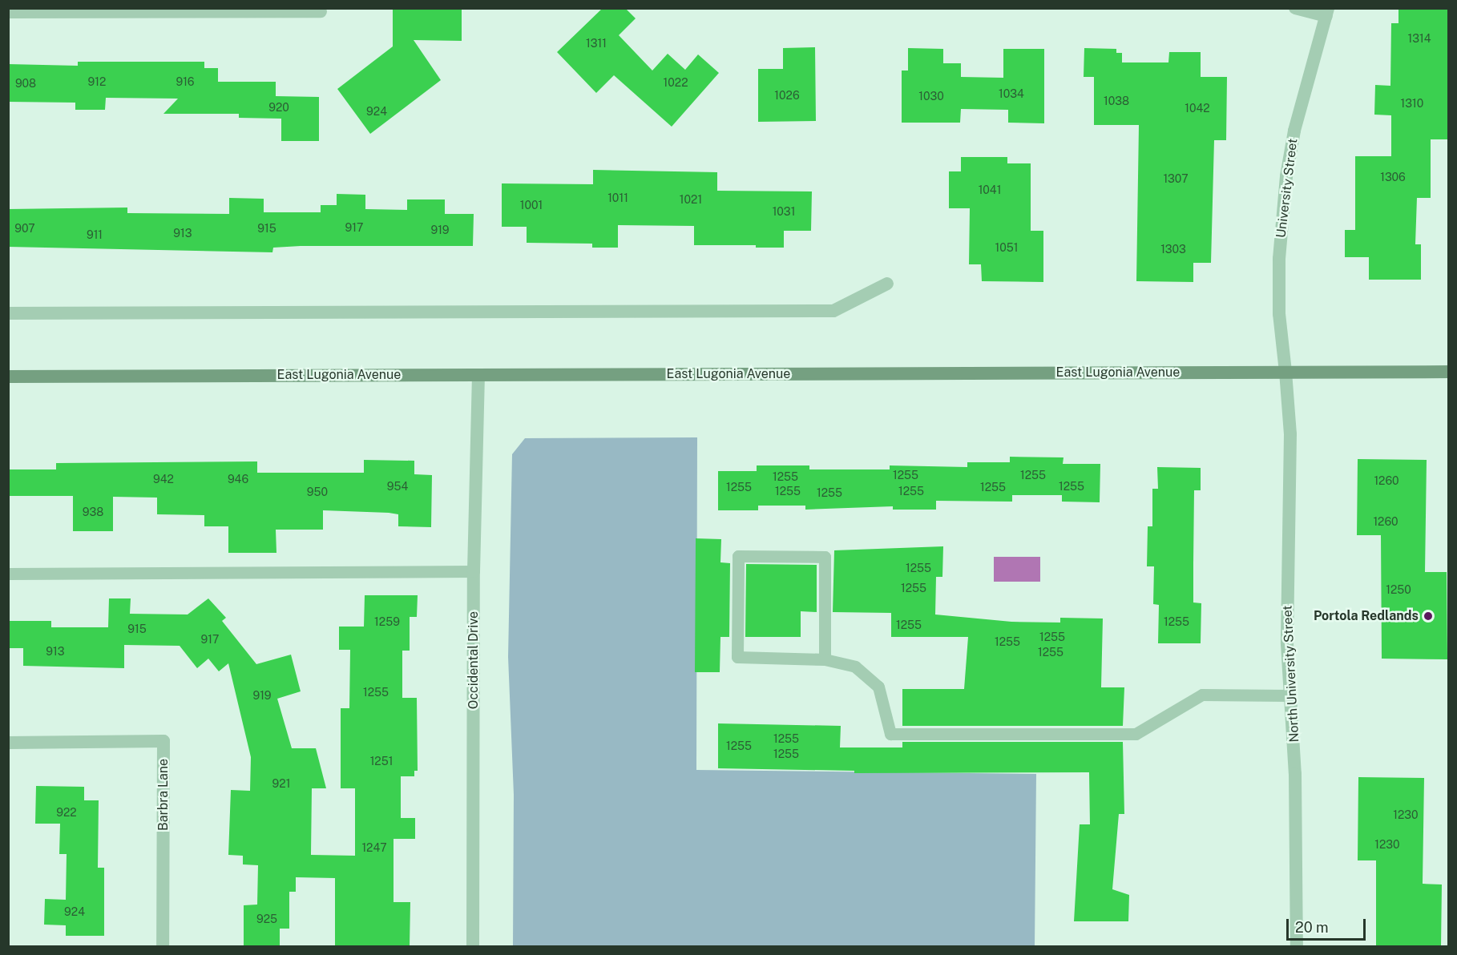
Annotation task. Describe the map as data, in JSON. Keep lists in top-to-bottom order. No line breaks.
{"streets":{"main road":["East Lugonia Avenue"],"street":["University Street","Occidental Drive","North University Street","Barbra Lane"]},"crossings":[["University Street","East Lugonia Avenue"],["University Street","North University Street"],["East Lugonia Avenue","Occidental Drive"],["East Lugonia Avenue","North University Street"]],"places":["Portola Redlands"],"house_numbers":["1314","1311","912","916","1022","908","1034","1026","1030","1038","1310","920","1042","924","1306","1307","1041","1011","1021","1001","1031","917","907","915","919","913","911","1051","1303","1255","1255","1255","942","946","1260","954","1255","1255","1255","1255","1255","950","1255","938","1260","1255","1255","1250","1259","1255","1255","915","1255","917","1255","913","1255","1255","919","1255","1255","1255","1251","921","922","1230","1230","1247","924","925"],"scale_bar":"20 m"}
